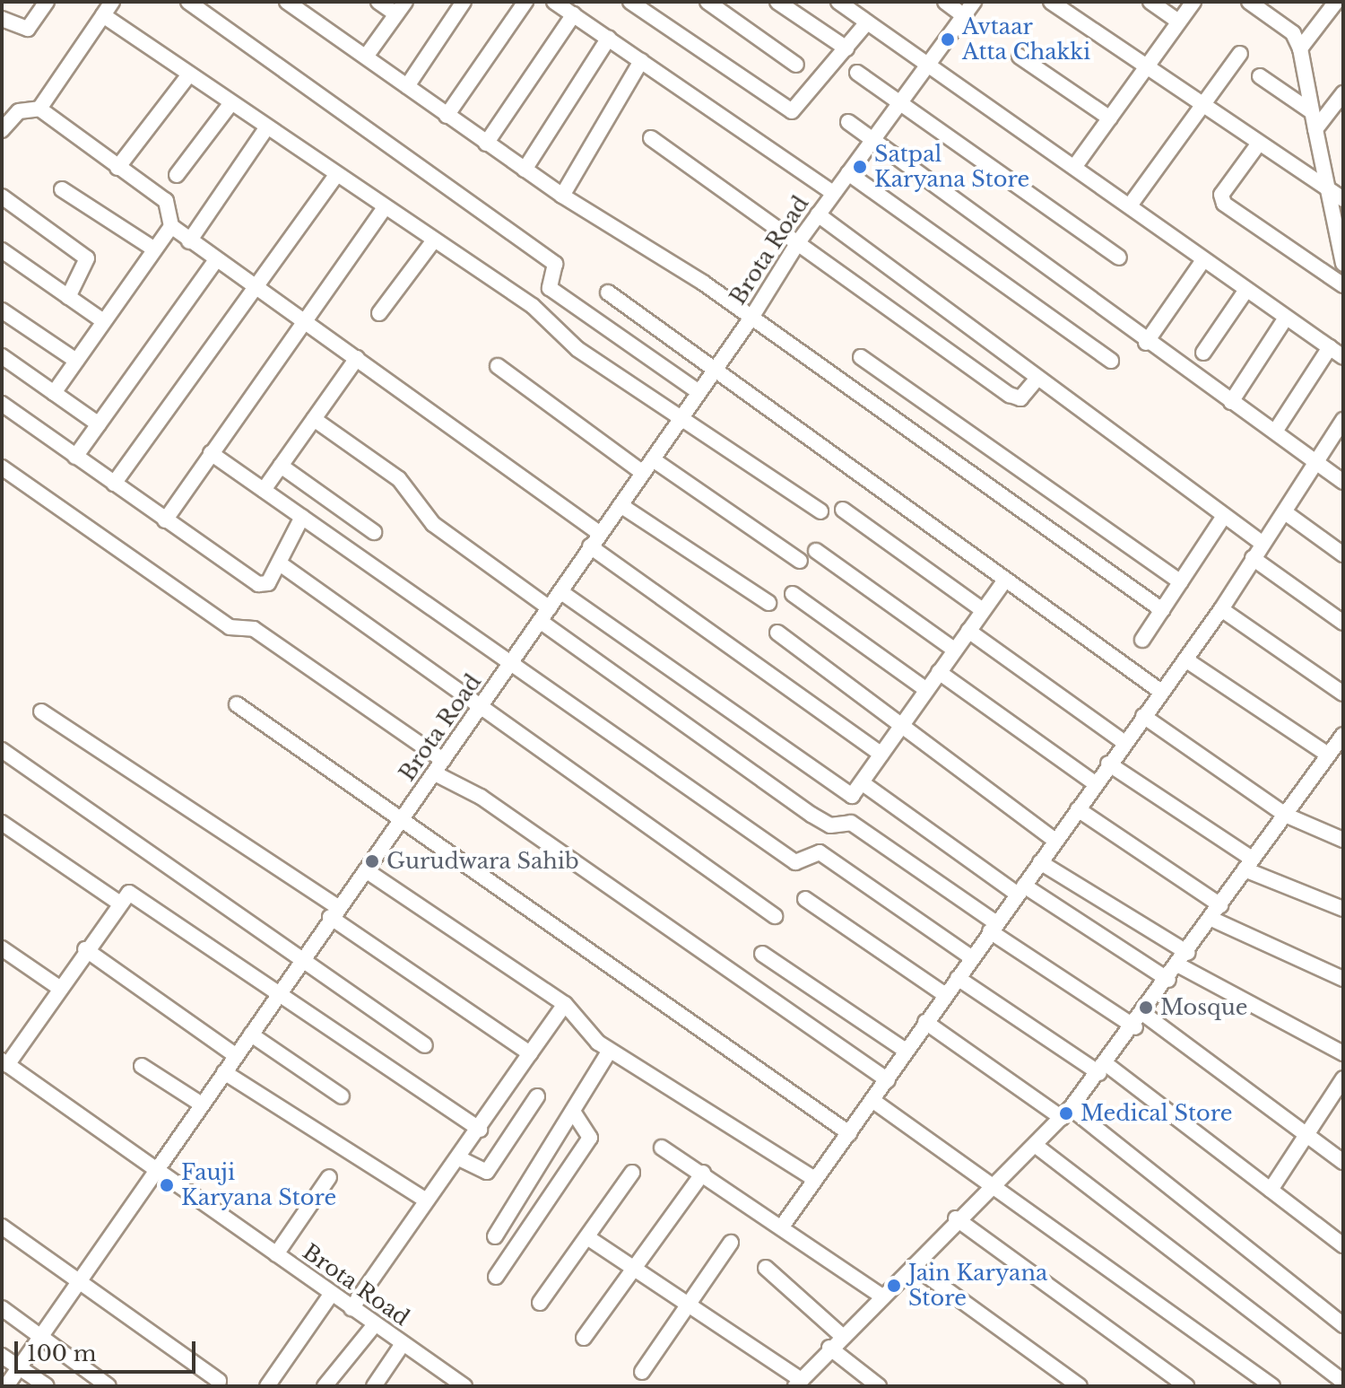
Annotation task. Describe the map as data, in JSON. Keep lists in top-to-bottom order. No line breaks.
{"streets":{"street":["Brota Road"]},"places":["Avtaar Atta Chakki","Satpal Karyana Store","Gurudwara Sahib","Mosque","Medical Store","Fauji Karyana Store","Jain Karyana Store"],"scale_bar":"100 m"}
